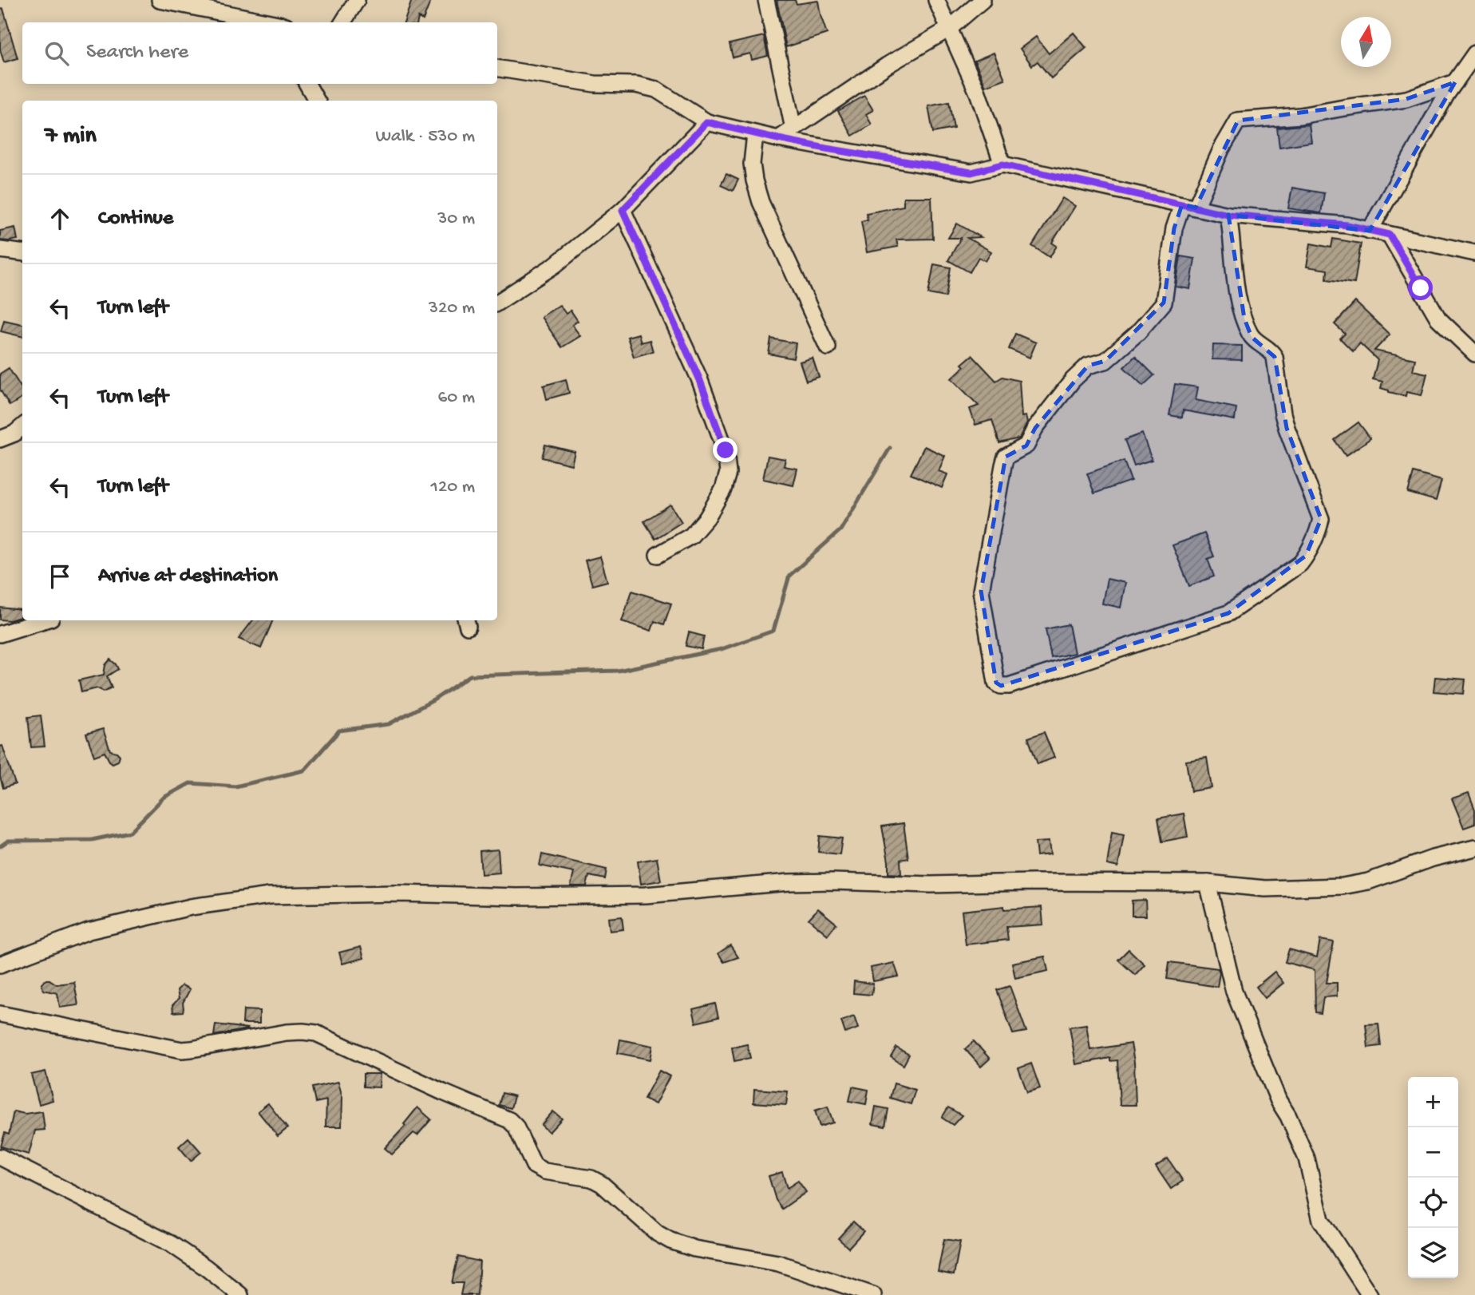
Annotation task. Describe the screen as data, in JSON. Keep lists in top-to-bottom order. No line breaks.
{"north":"top","page":{"search":"Search here","heading":["7 min","Walk · 530 m"],"list":[["Continue","30 m"],["Turn left","320 m"],["Turn left","60 m"],["Turn left","120 m"],"Arrive at destination"],"map_buttons":["+","−"]}}
